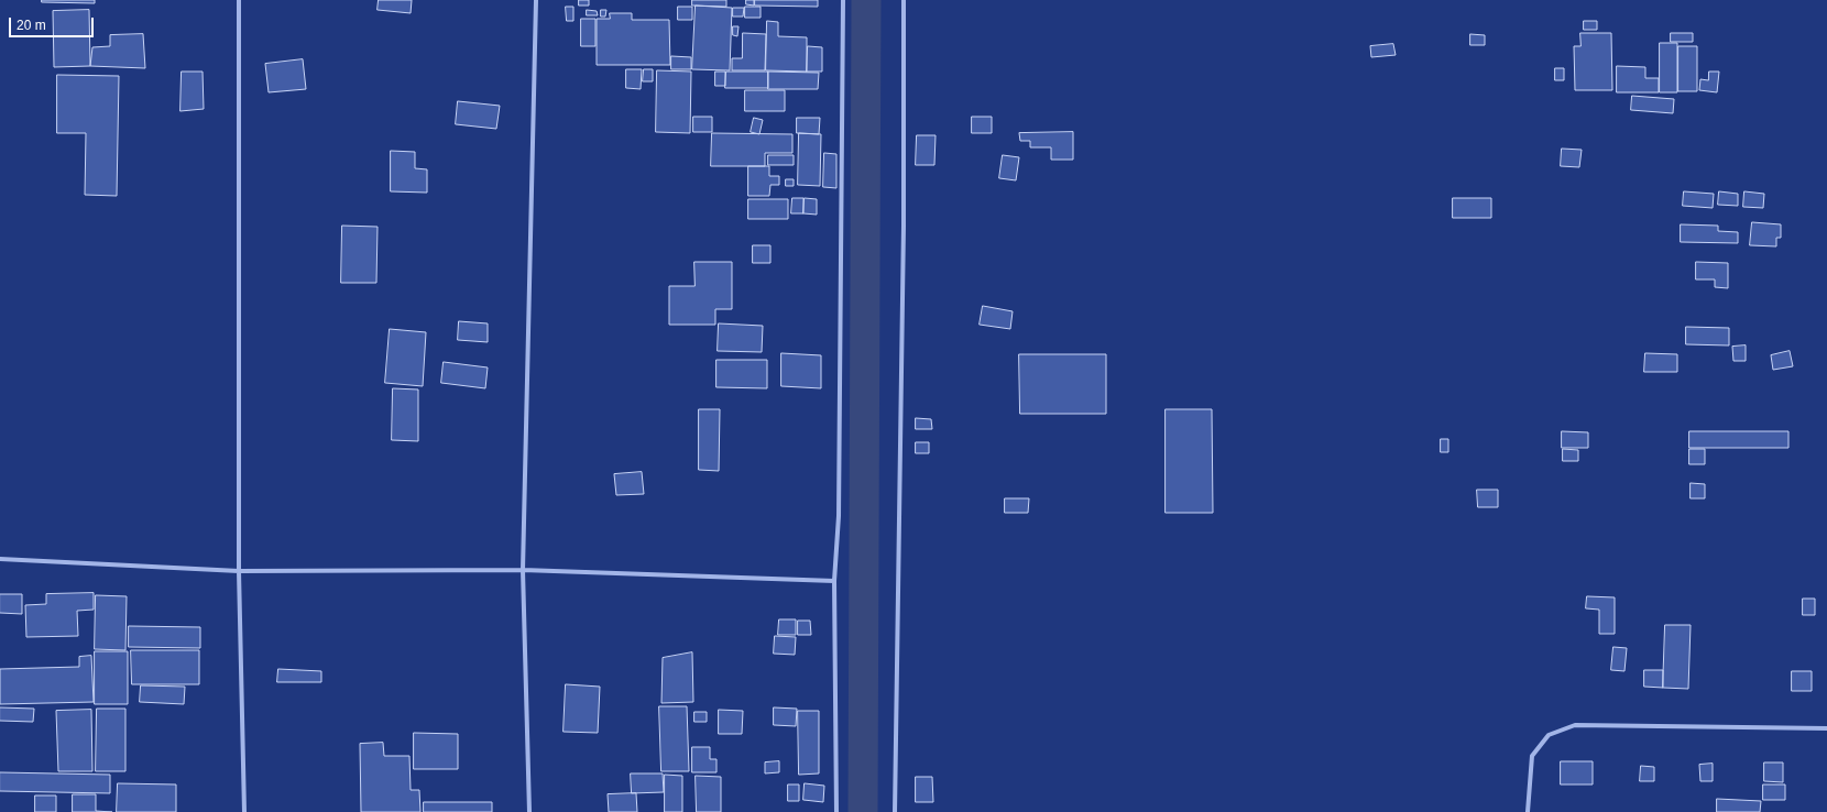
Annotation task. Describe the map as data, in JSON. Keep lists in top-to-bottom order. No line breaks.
{"scale_bar":"20 m"}
